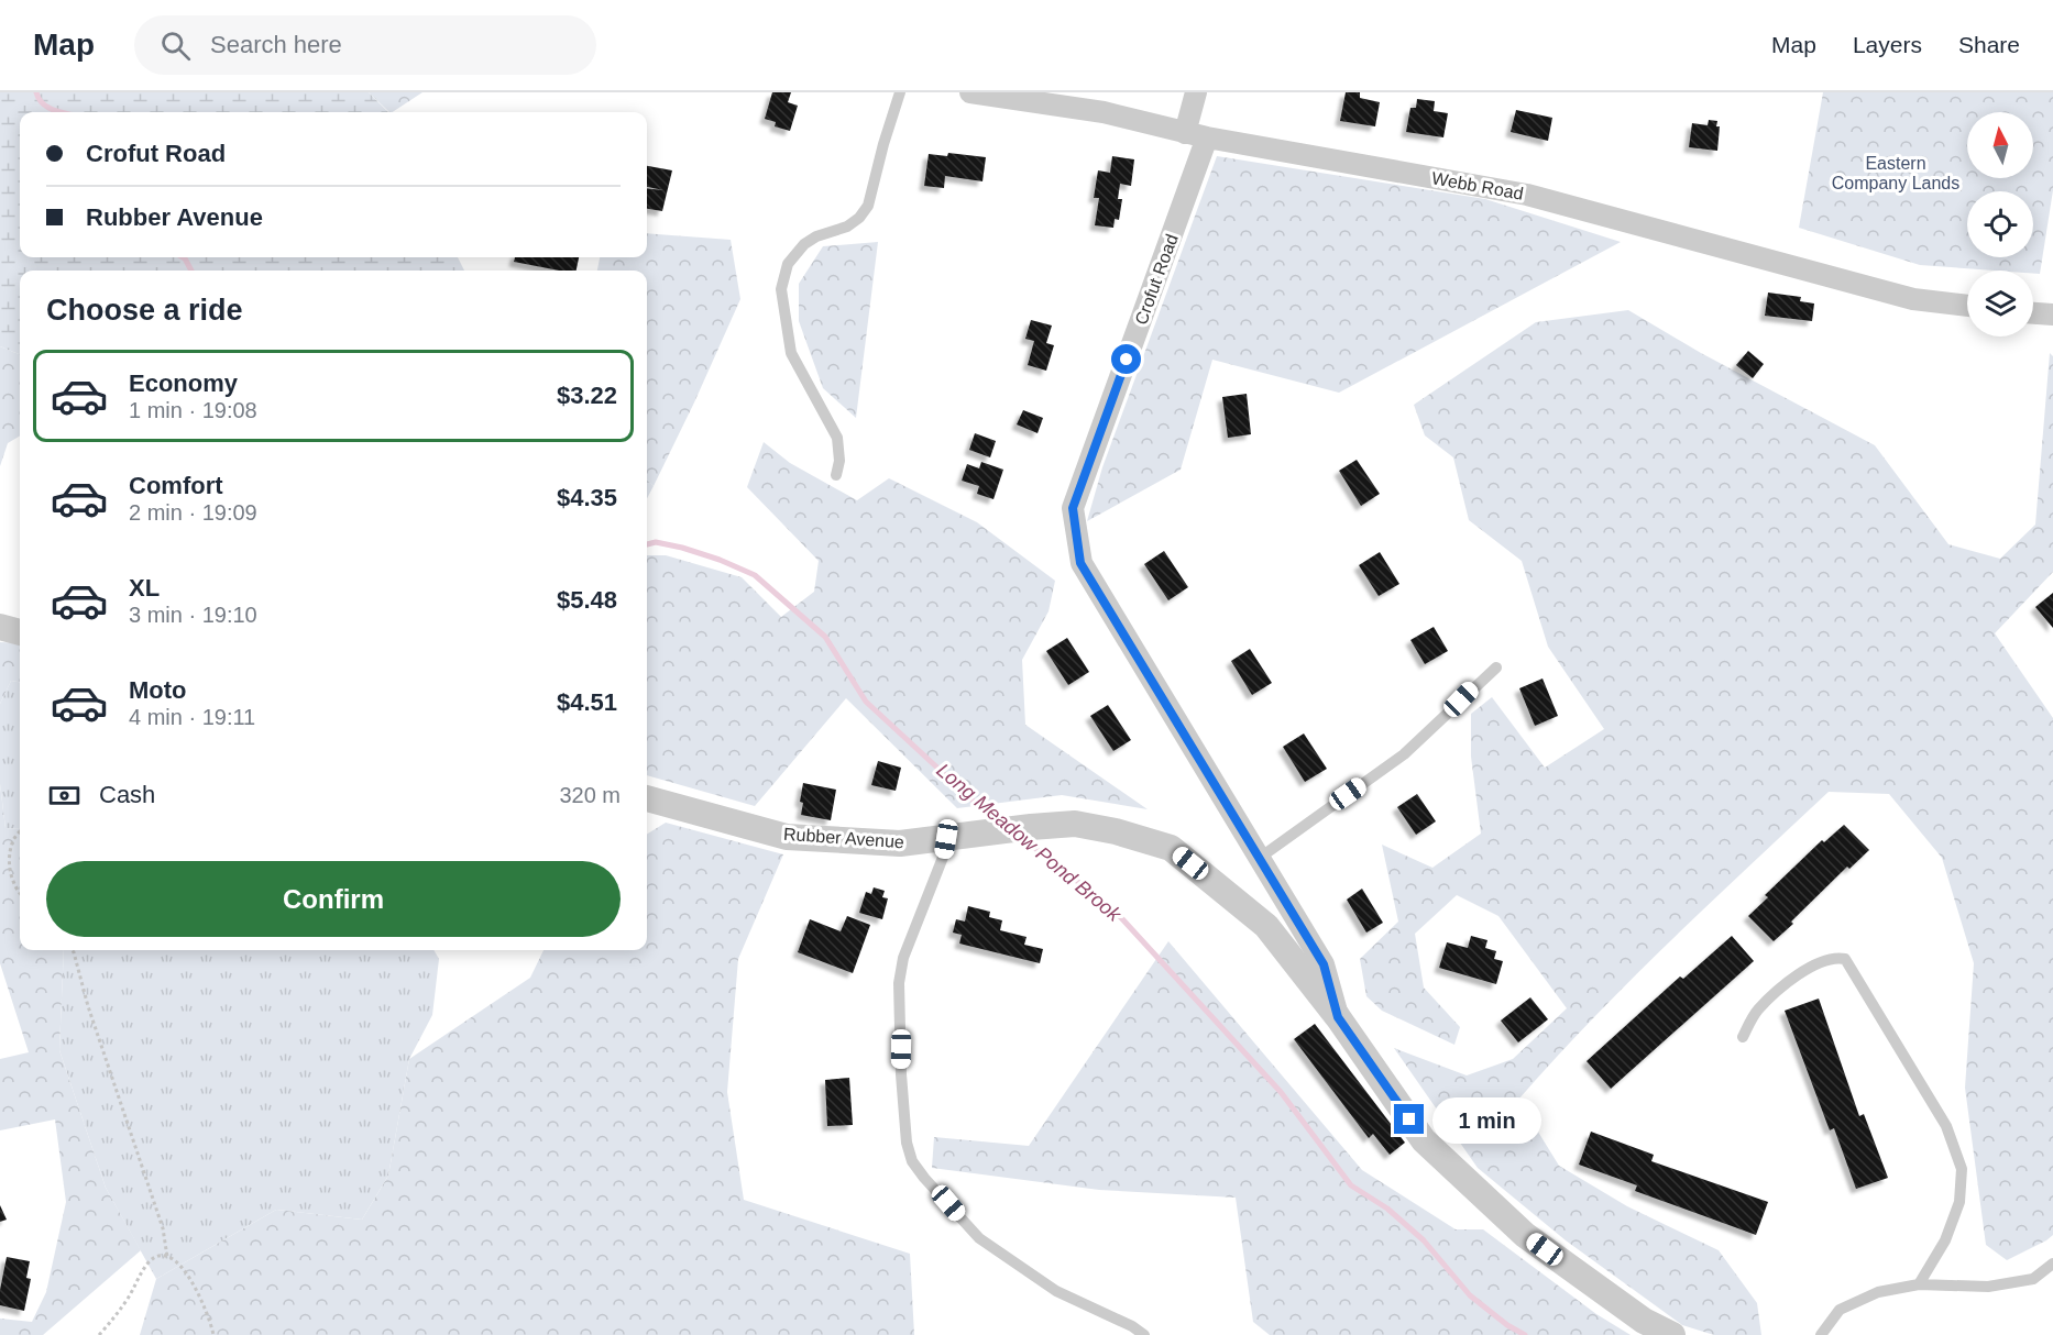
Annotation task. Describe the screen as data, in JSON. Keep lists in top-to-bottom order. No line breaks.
{"streets":{"street":["Webb Road","Crofut Road","Rubber Avenue"]},"crossings":[["Webb Road","Crofut Road"],["Crofut Road","Rubber Avenue"]],"water":["Long Meadow Pond Brook"],"parks":["Eastern Company Lands"],"north":"top","page":{"header":"Map","search":"Search here","nav":["Map","Layers","Share"],"banner":["Crofut Road","Rubber Avenue"],"heading":"Choose a ride","list":[{"name":"Economy","note":"1 min · 19:08","value":"$3.22"},{"name":"Comfort","note":"2 min · 19:09","value":"$4.35"},{"name":"XL","note":"3 min · 19:10","value":"$5.48"},{"name":"Moto","note":"4 min · 19:11","value":"$4.51"}],"pay":["Cash","320 m"],"buttons":"Confirm","bubble":"1 min"}}
